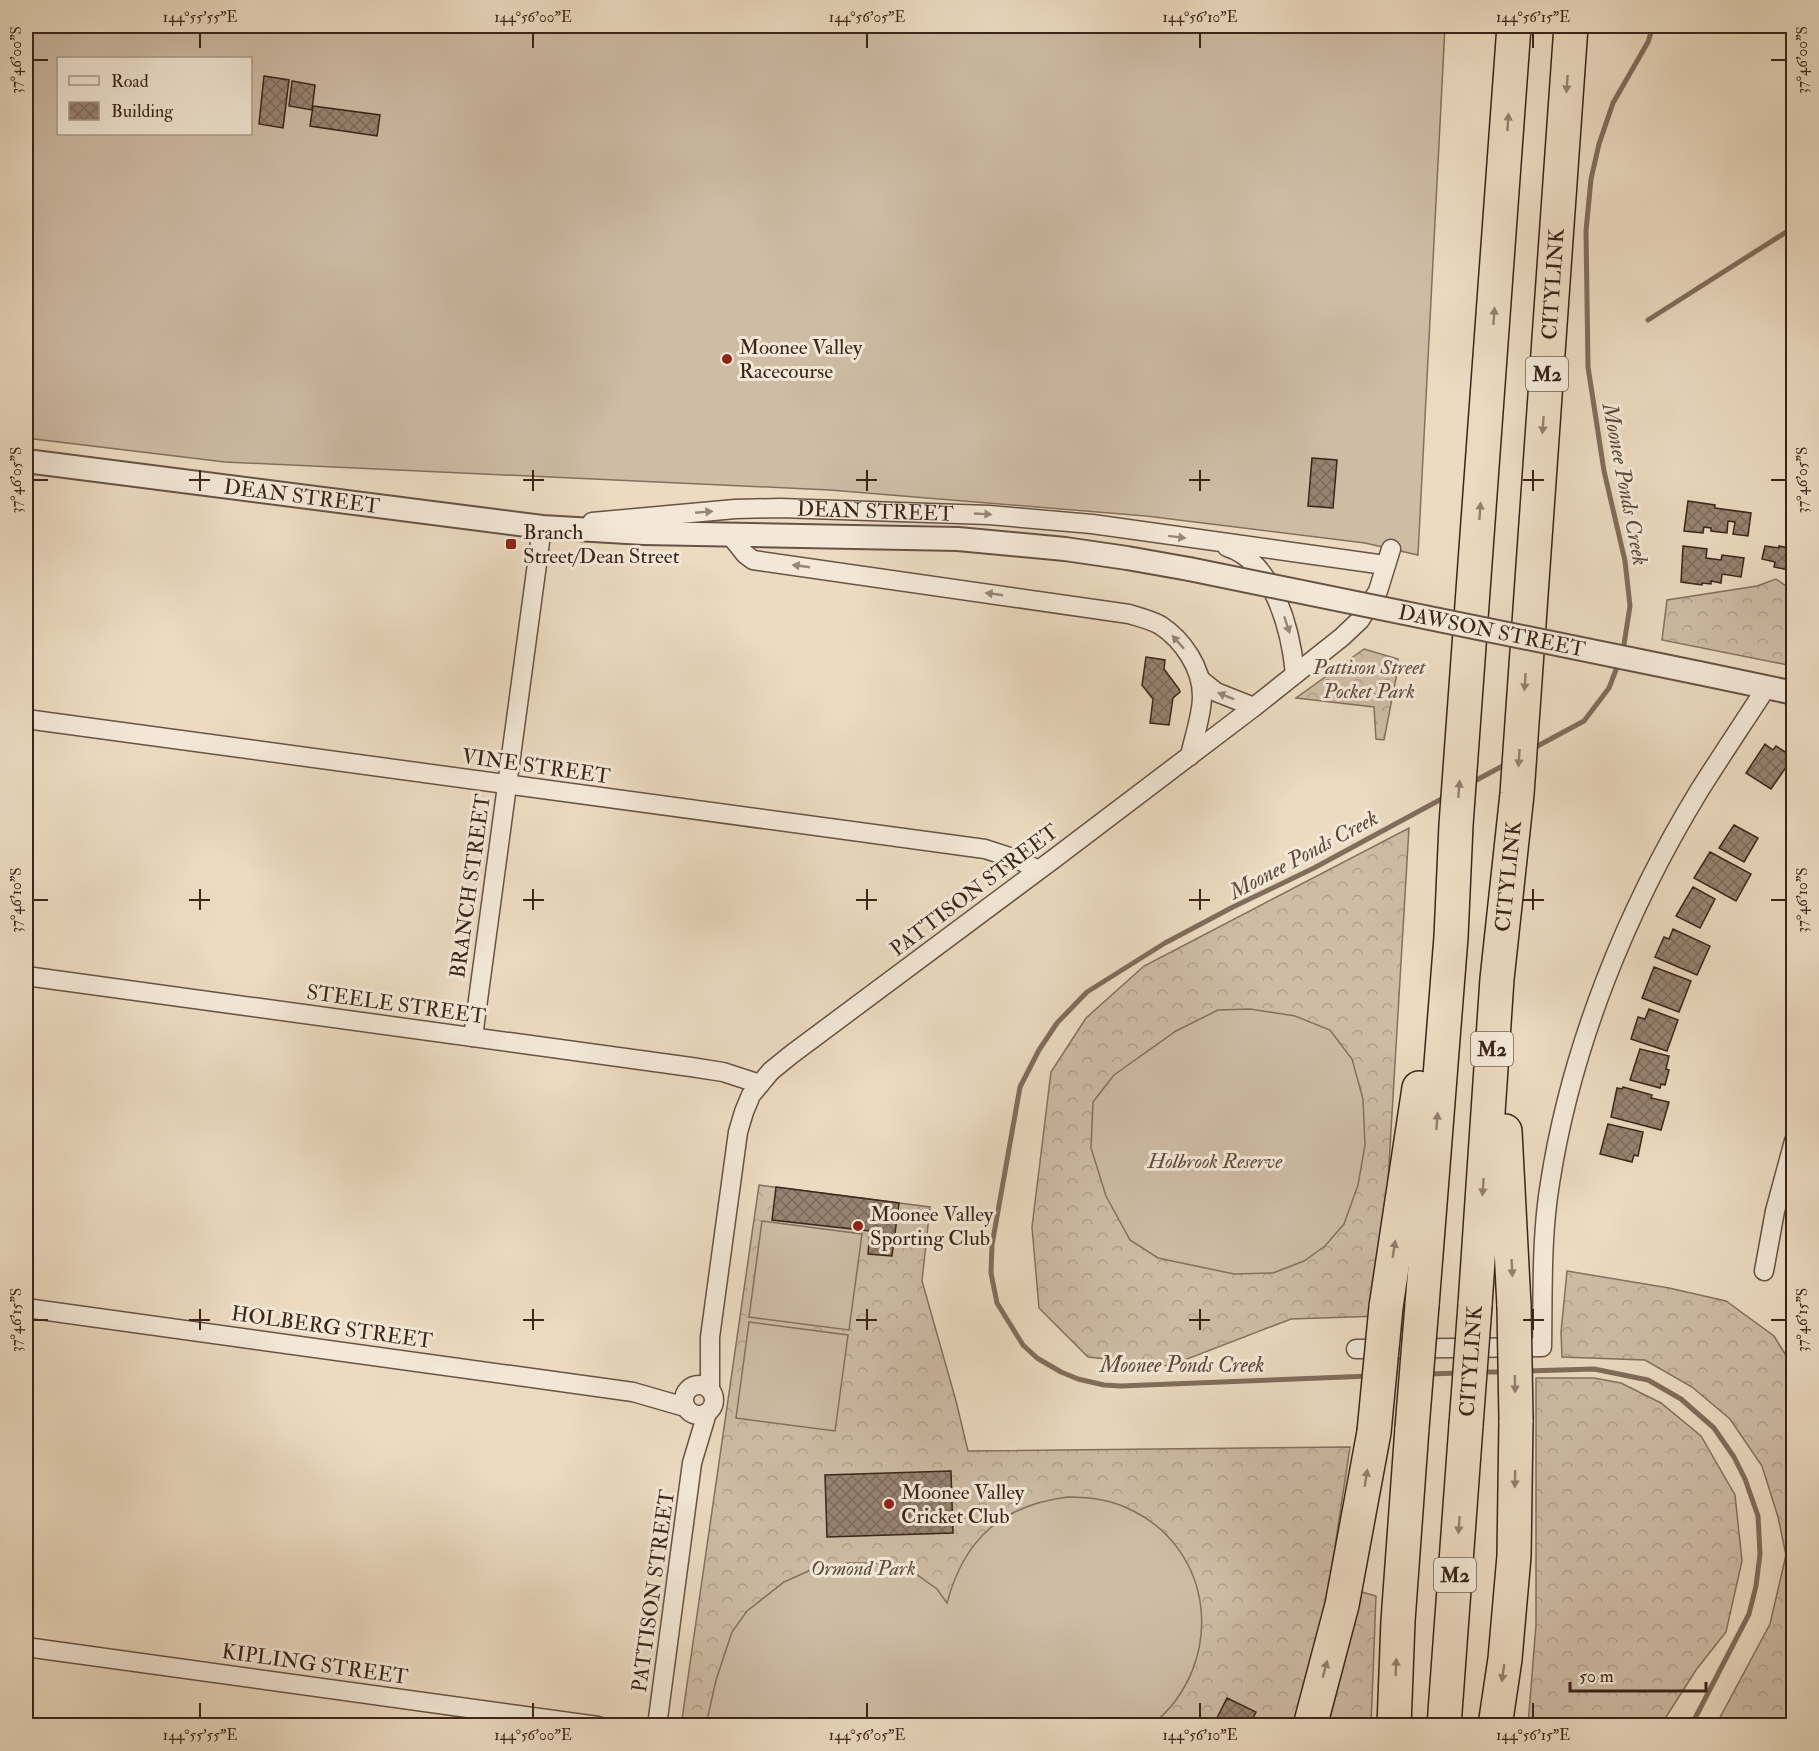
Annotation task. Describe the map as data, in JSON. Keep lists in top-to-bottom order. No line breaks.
{"streets":{"highway":["CITYLINK","M2"],"street":["DEAN STREET","DAWSON STREET","VINE STREET","BRANCH STREET","PATTISON STREET","STEELE STREET","HOLBERG STREET","KIPLING STREET"]},"crossings":[["DEAN STREET","DAWSON STREET"],["DEAN STREET","BRANCH STREET"],["DEAN STREET","PATTISON STREET"],["VINE STREET","BRANCH STREET"],["VINE STREET","PATTISON STREET"],["BRANCH STREET","STEELE STREET"],["PATTISON STREET","STEELE STREET"],["PATTISON STREET","HOLBERG STREET"]],"water":["Moonee Ponds Creek"],"parks":["Pattison Street Pocket Park","Holbrook Reserve","Ormond Park"],"places":{"other":["Moonee Valley Racecourse","Moonee Valley Sporting Club","Moonee Valley Cricket Club"],"transit":["Branch Street/Dean Street"]},"legend":["Road","Building"],"scale_bar":"50 m","coordinates":["144°55'55\"E","144°56'00\"E","144°56'05\"E","144°56'10\"E","144°56'15\"E","37°46'00\"S","37°46'05\"S","37°46'10\"S","37°46'15\"S"]}
